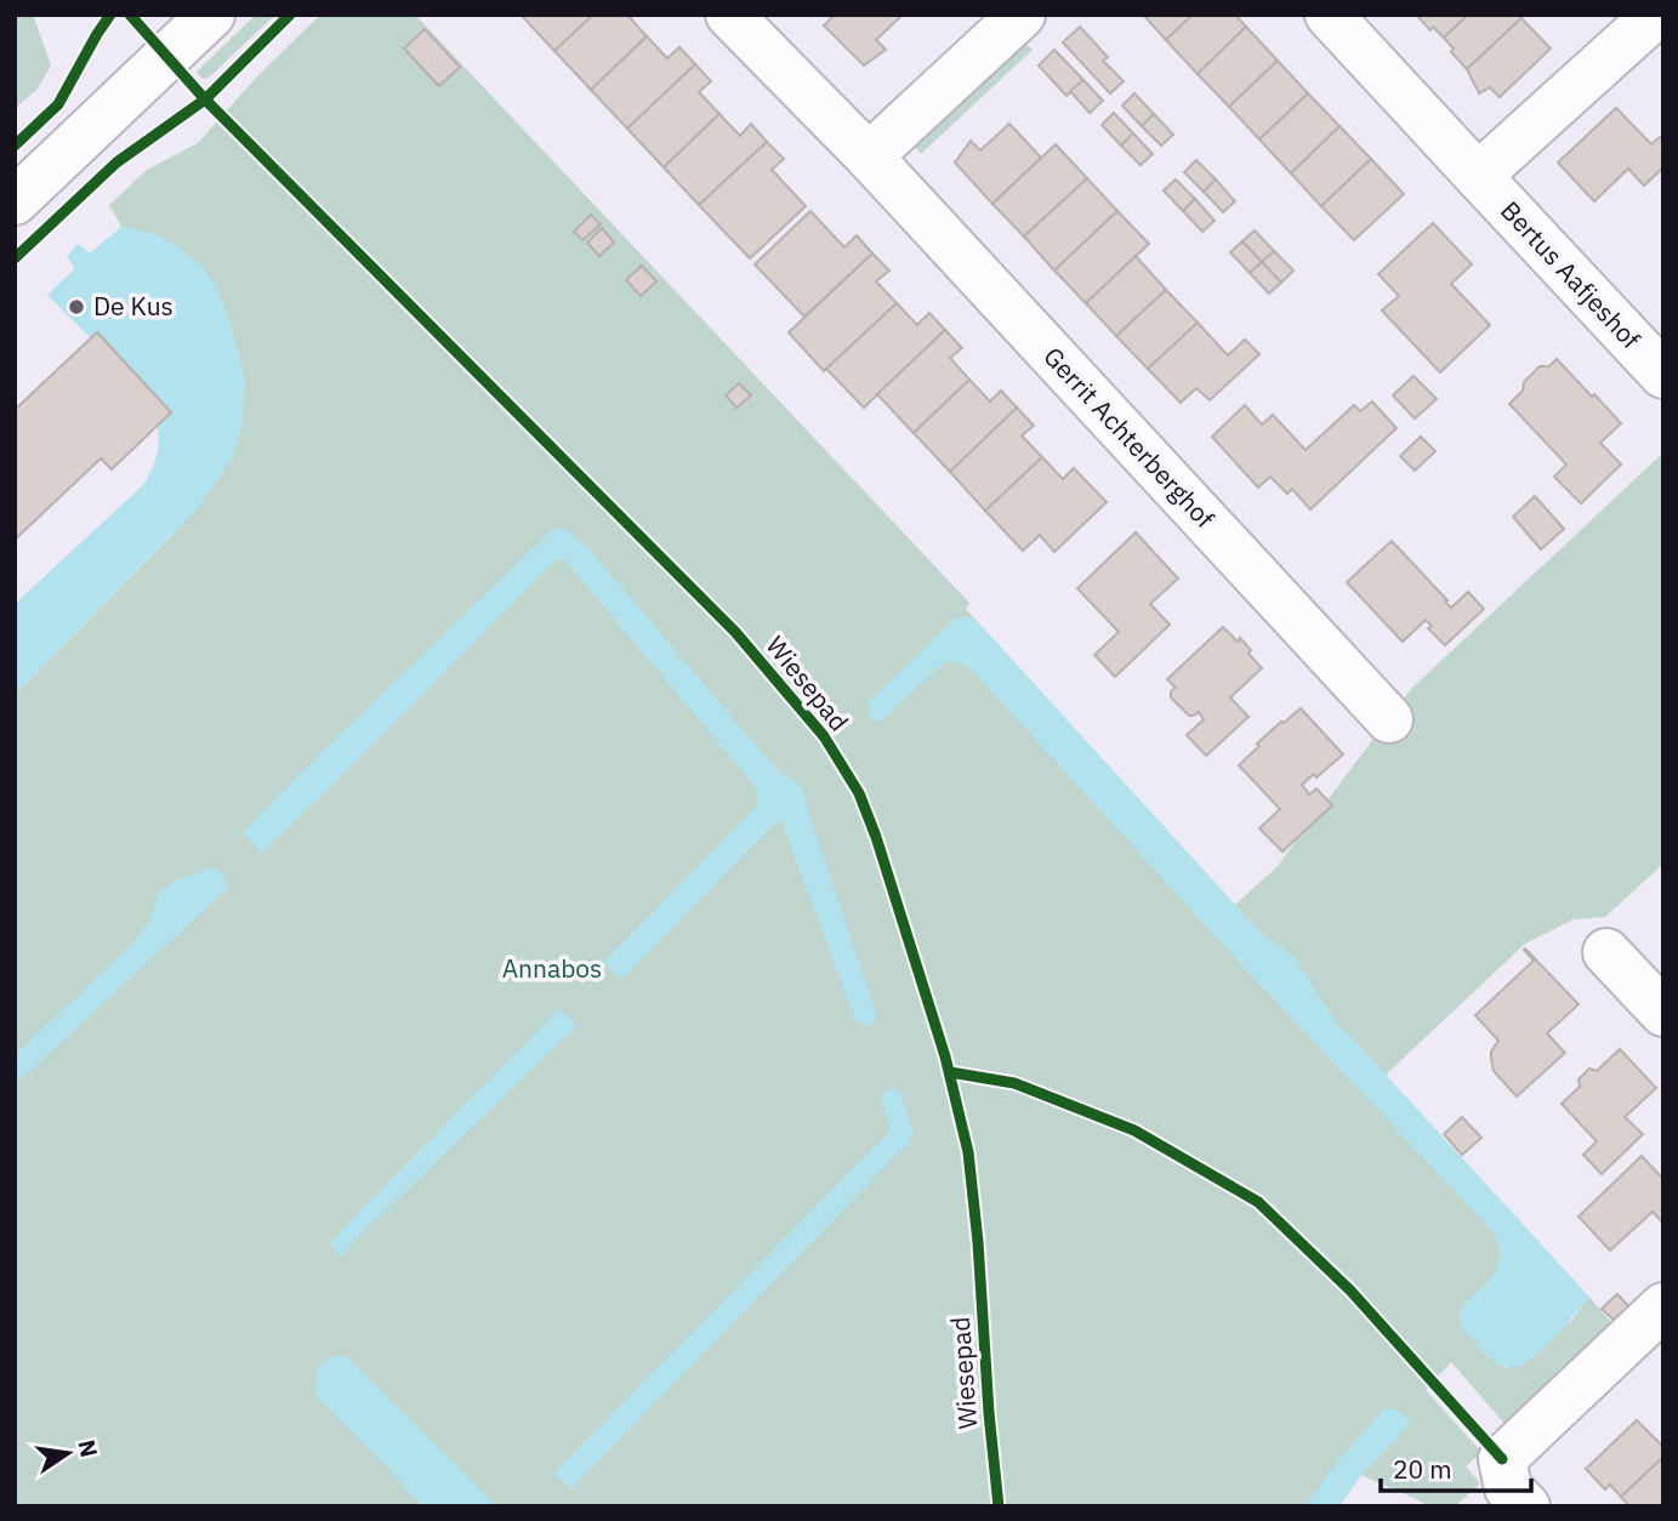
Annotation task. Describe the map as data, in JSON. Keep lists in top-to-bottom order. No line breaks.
{"streets":{"street":["Bertus Aafjeshof","Gerrit Achterberghof"],"cycle path":["Wiesepad"]},"parks":["Annabos"],"places":["De Kus"],"scale_bar":"20 m","north":"right"}
